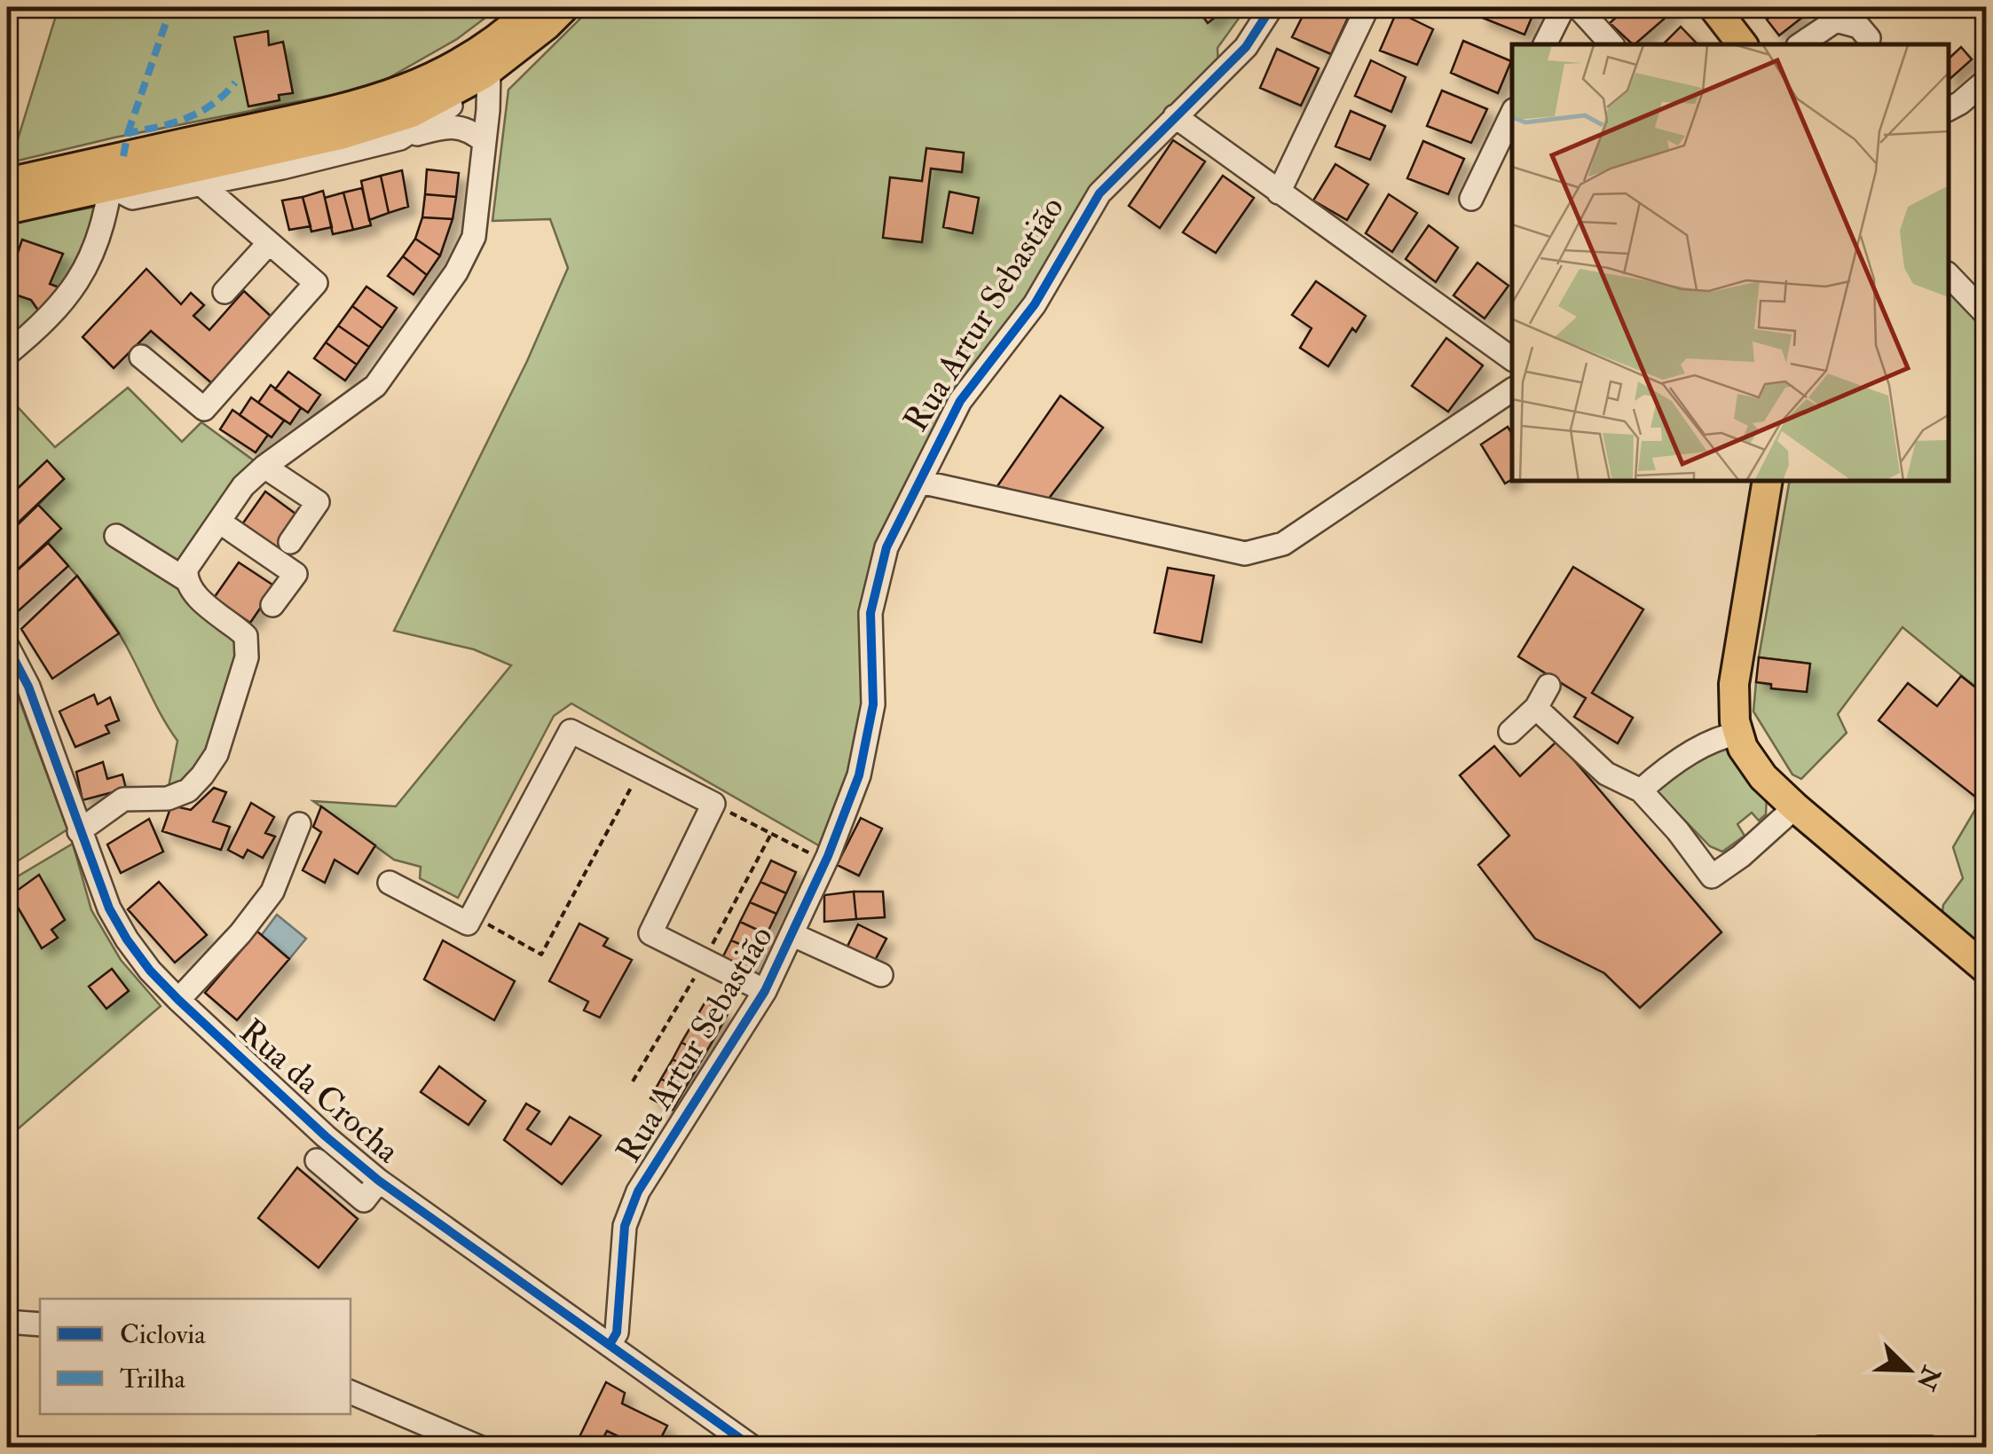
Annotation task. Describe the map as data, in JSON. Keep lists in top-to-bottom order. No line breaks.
{"streets":{"street":["Rua Artur Sebastião","Rua da Crocha"]},"crossings":[["Rua Artur Sebastião","Rua da Crocha"]],"legend":["Ciclovia","Trilha"],"north":"bottom right"}
